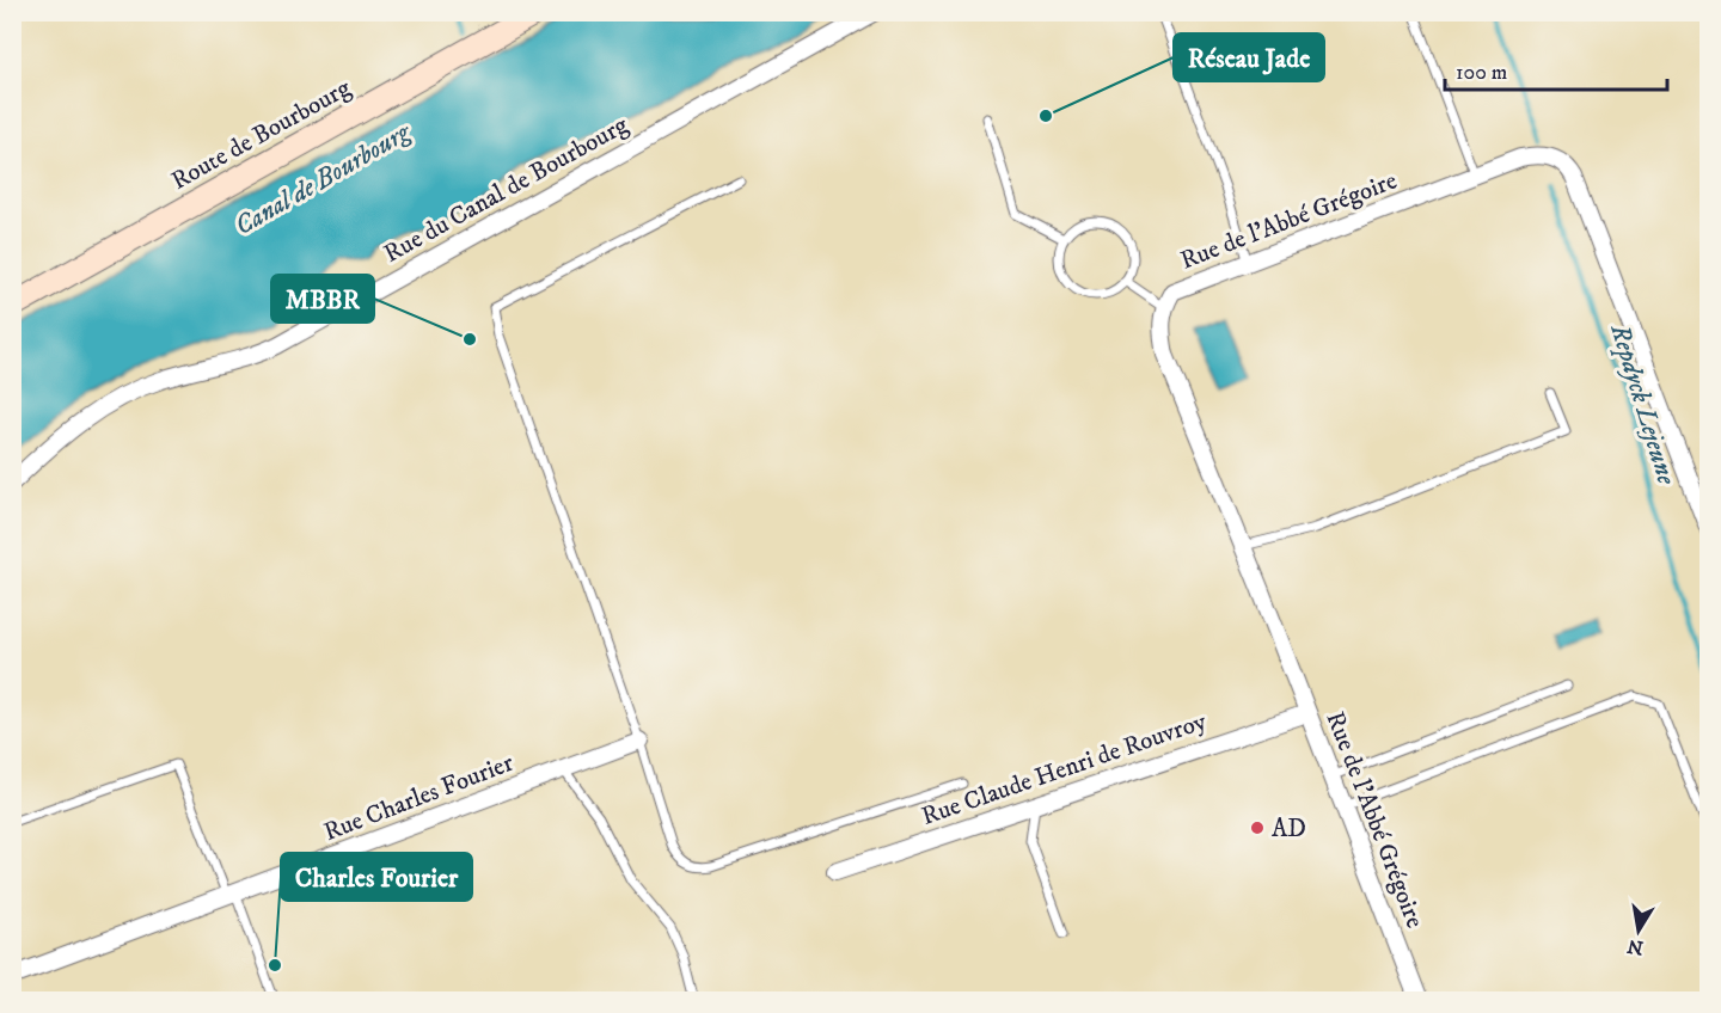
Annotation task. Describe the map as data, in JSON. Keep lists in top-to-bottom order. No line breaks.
{"streets":{"main road":["Route de Bourbourg"],"street":["Rue du Canal de Bourbourg","Rue de l'Abbé Grégoire","Rue Claude Henri de Rouvroy","Rue Charles Fourier"]},"crossings":[["Rue de l'Abbé Grégoire","Rue Claude Henri de Rouvroy"]],"water":["Canal de Bourbourg","Repdyck Lejeune"],"places":["Réseau Jade","MBBR","AD","Charles Fourier"],"scale_bar":"100 m","north":"bottom"}
